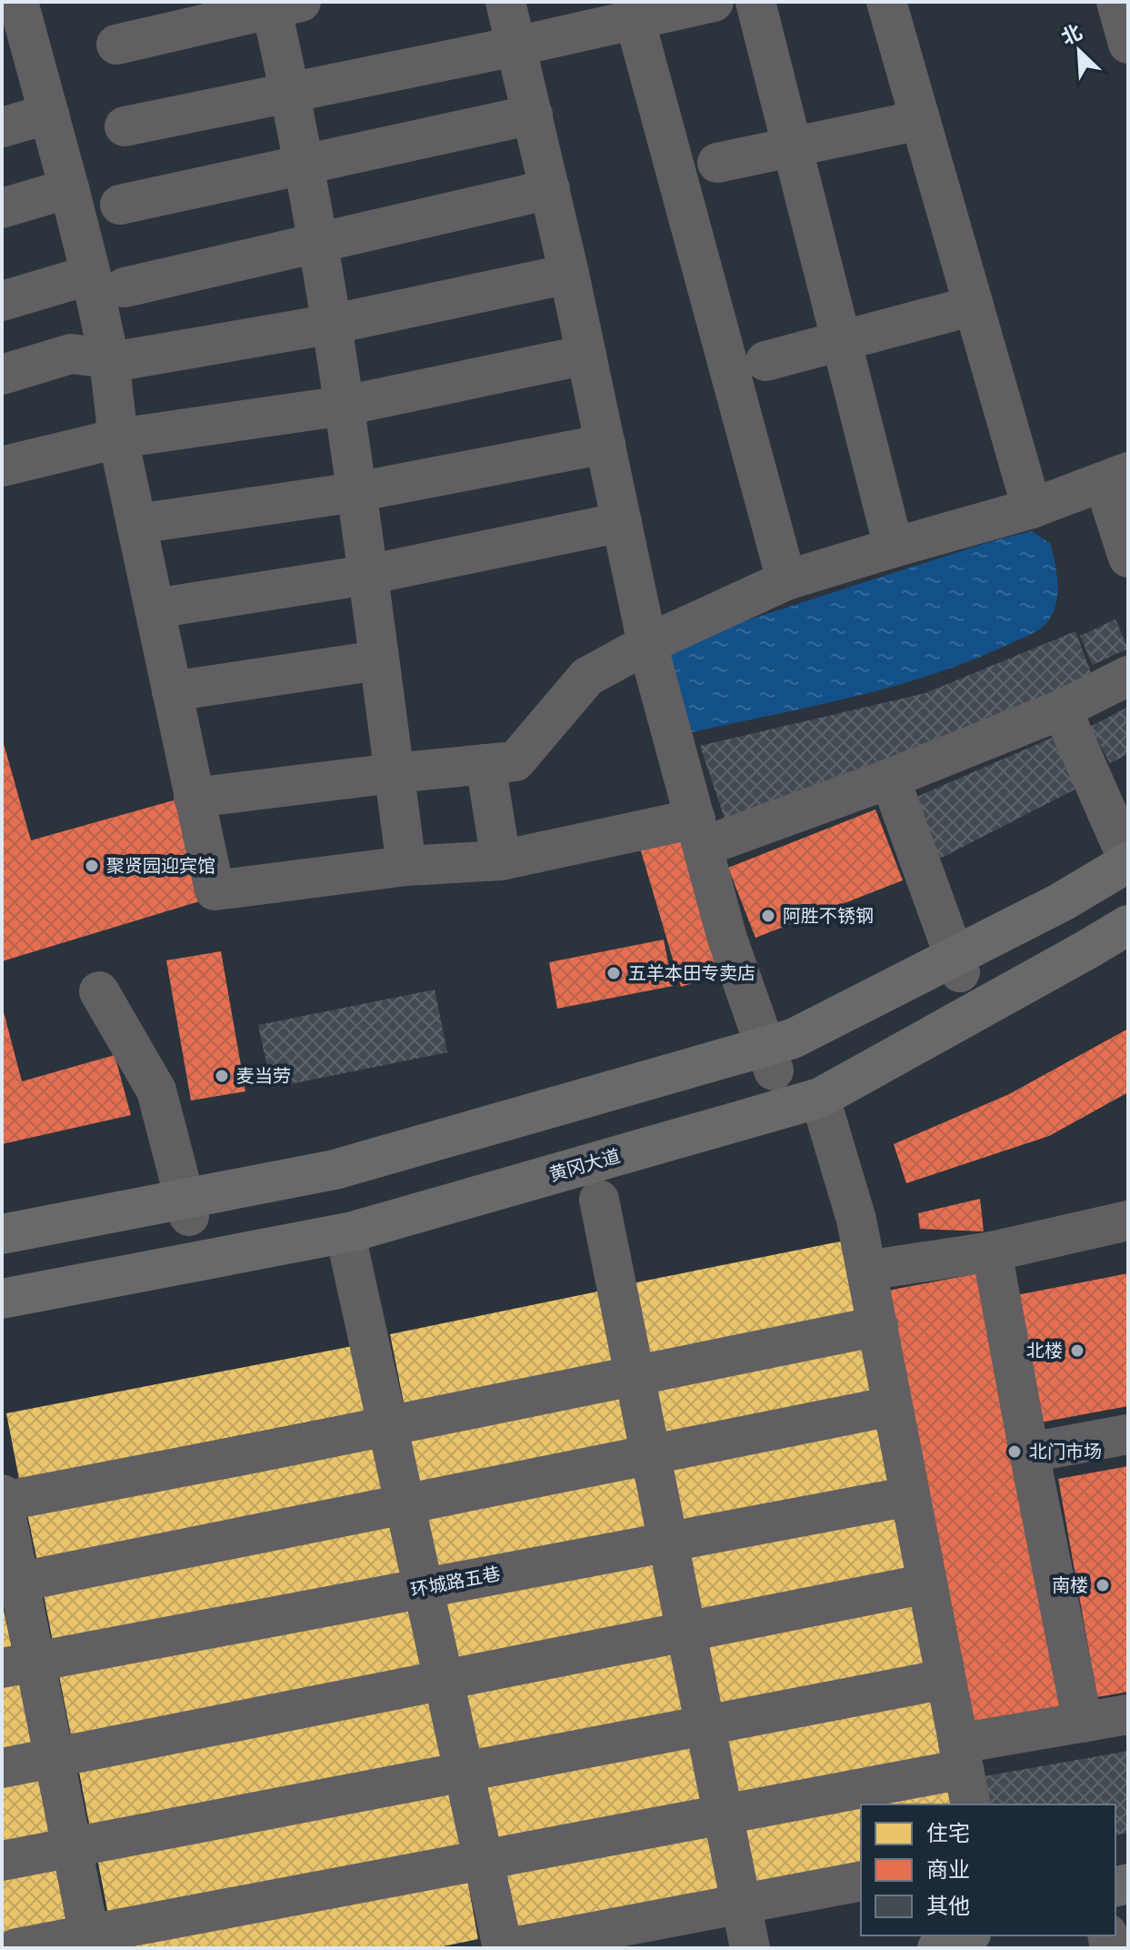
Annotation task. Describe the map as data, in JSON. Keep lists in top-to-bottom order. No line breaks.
{"streets":{"main road":["黄冈大道"],"street":["环城路五巷"]},"places":["聚贤园迎宾馆","阿胜不锈钢","五羊本田专卖店","麦当劳","北楼","北门市场","南楼"],"legend":["住宅","商业","其他"],"north":"top left"}
